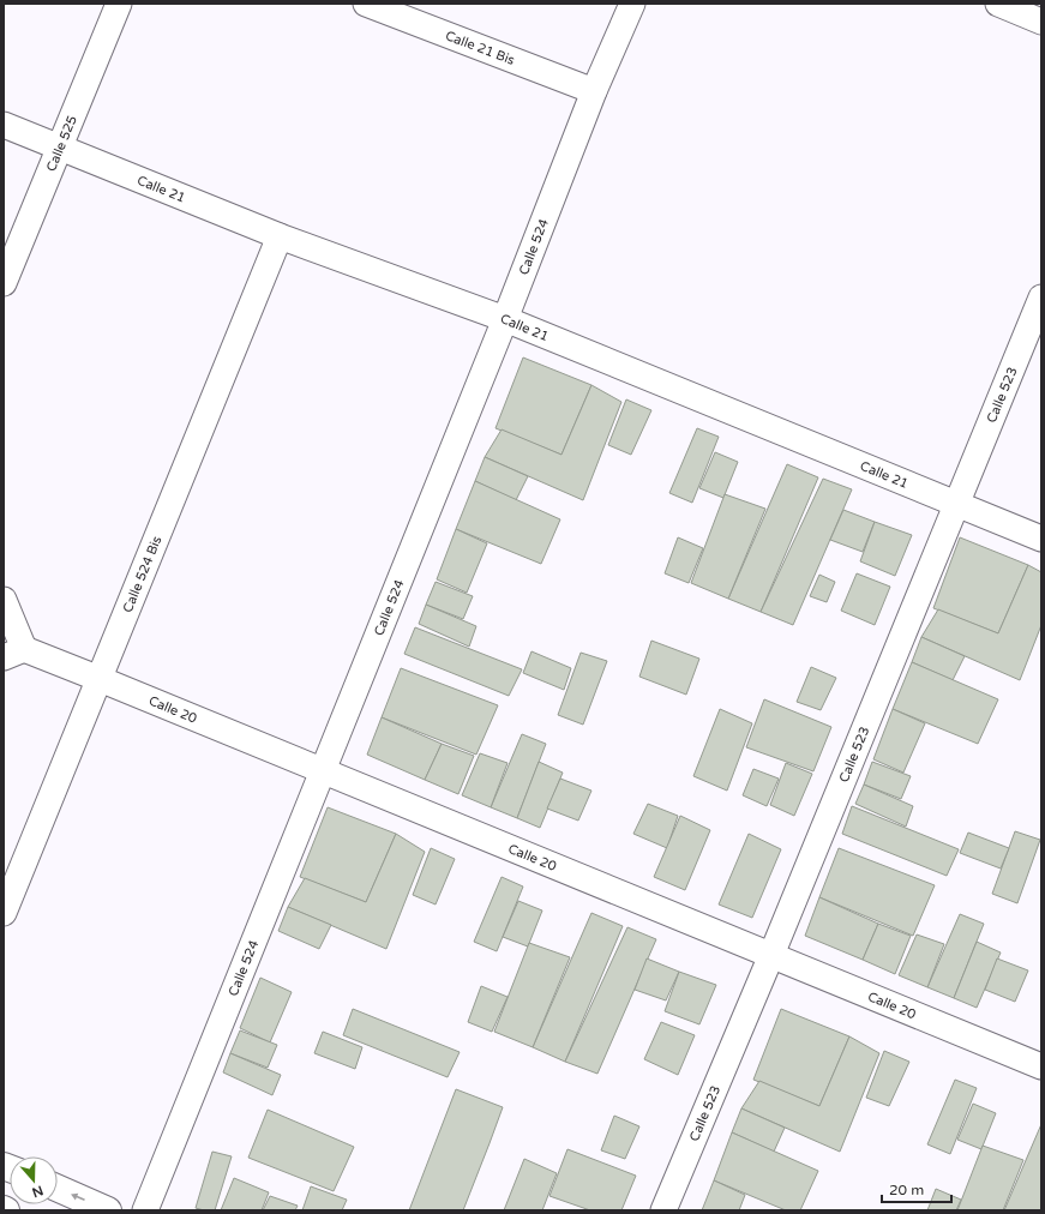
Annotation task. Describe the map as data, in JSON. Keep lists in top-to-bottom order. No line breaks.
{"streets":{"street":["Calle 21 Bis","Calle 525","Calle 21","Calle 524","Calle 523","Calle 524 Bis","Calle 20"]},"crossings":[["Calle 21 Bis","Calle 524"],["Calle 525","Calle 21"],["Calle 21","Calle 524"],["Calle 21","Calle 523"],["Calle 21","Calle 524 Bis"],["Calle 524","Calle 20"],["Calle 523","Calle 20"],["Calle 524 Bis","Calle 20"]],"scale_bar":"20 m","north":"bottom"}
